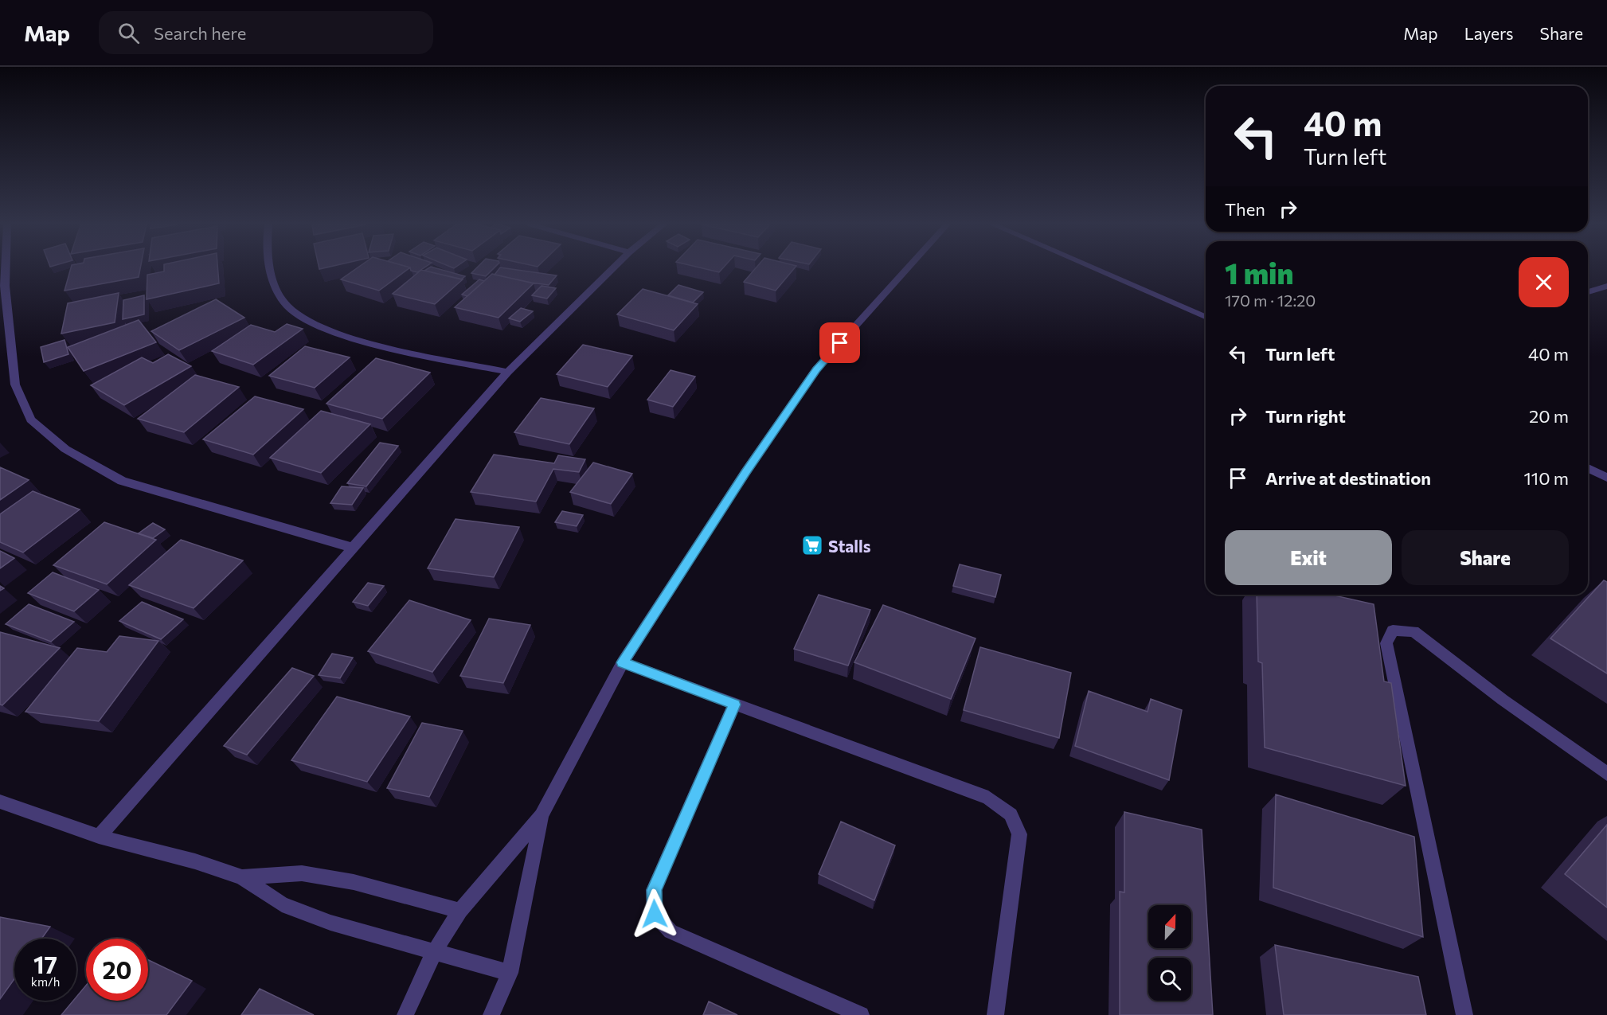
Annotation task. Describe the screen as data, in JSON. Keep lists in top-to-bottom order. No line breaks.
{"places":{"supermarket":["Stalls"]},"north":"top","page":{"header":"Map","search":"Search here","nav":["Map","Layers","Share"],"turn":["40 m","Turn left"],"then":"Then","heading":["1 min","170 m · 12:20"],"list":[{"name":"Turn left","value":"40 m"},{"name":"Turn right","value":"20 m"},{"name":"Arrive at destination","value":"110 m"}],"buttons":["Exit","Share"],"speed":"17 km/h","limit":"20"}}
